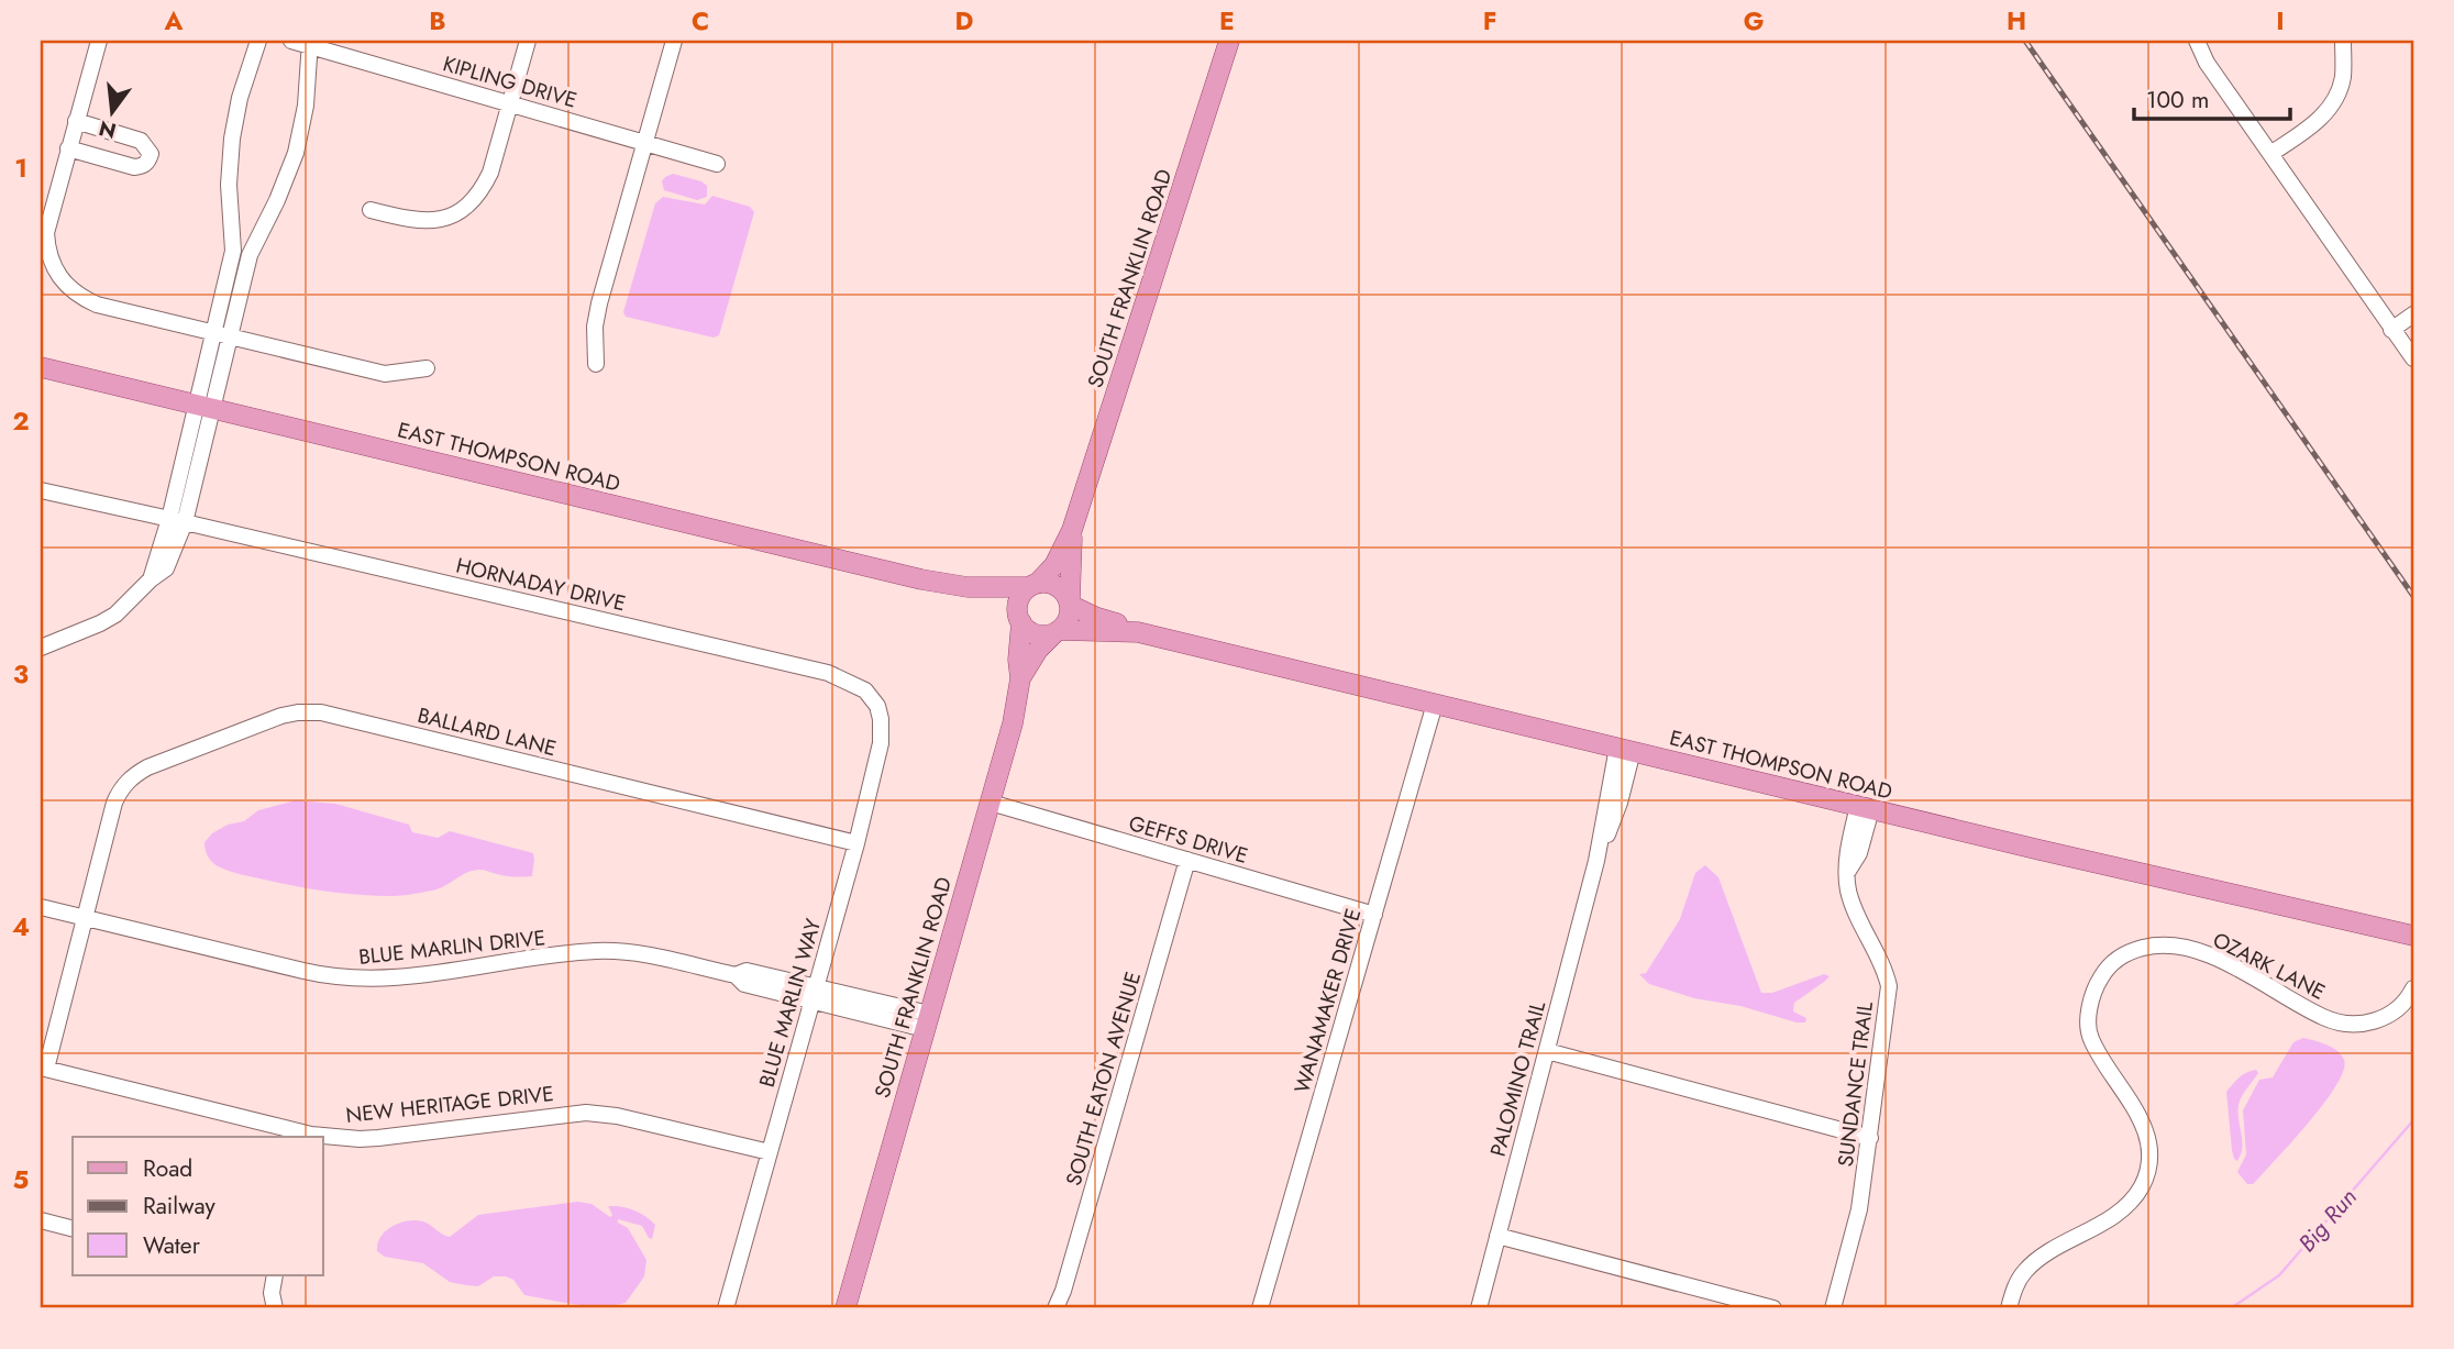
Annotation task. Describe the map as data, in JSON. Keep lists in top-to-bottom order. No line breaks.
{"streets":{"main road":["SOUTH FRANKLIN ROAD","EAST THOMPSON ROAD"],"street":["KIPLING DRIVE","HORNADAY DRIVE","BALLARD LANE","GEFFS DRIVE","BLUE MARLIN DRIVE","OZARK LANE","WANAMAKER DRIVE","BLUE MARLIN WAY","SOUTH EATON AVENUE","PALOMINO TRAIL","SUNDANCE TRAIL","NEW HERITAGE DRIVE"]},"crossings":[["SOUTH FRANKLIN ROAD","EAST THOMPSON ROAD"],["SOUTH FRANKLIN ROAD","GEFFS DRIVE"],["SOUTH FRANKLIN ROAD","BLUE MARLIN DRIVE"],["EAST THOMPSON ROAD","WANAMAKER DRIVE"],["EAST THOMPSON ROAD","PALOMINO TRAIL"],["EAST THOMPSON ROAD","SUNDANCE TRAIL"],["HORNADAY DRIVE","BLUE MARLIN WAY"],["BALLARD LANE","BLUE MARLIN DRIVE"],["BALLARD LANE","BLUE MARLIN WAY"],["GEFFS DRIVE","WANAMAKER DRIVE"],["GEFFS DRIVE","SOUTH EATON AVENUE"],["BLUE MARLIN DRIVE","BLUE MARLIN WAY"],["BLUE MARLIN WAY","NEW HERITAGE DRIVE"]],"water":["Big Run"],"legend":["Road","Railway","Water"],"scale_bar":"100 m","north":"bottom","grid":{"columns":["A","B","C","D","E","F","G","H","I"],"rows":["1","2","3","4","5"]}}
